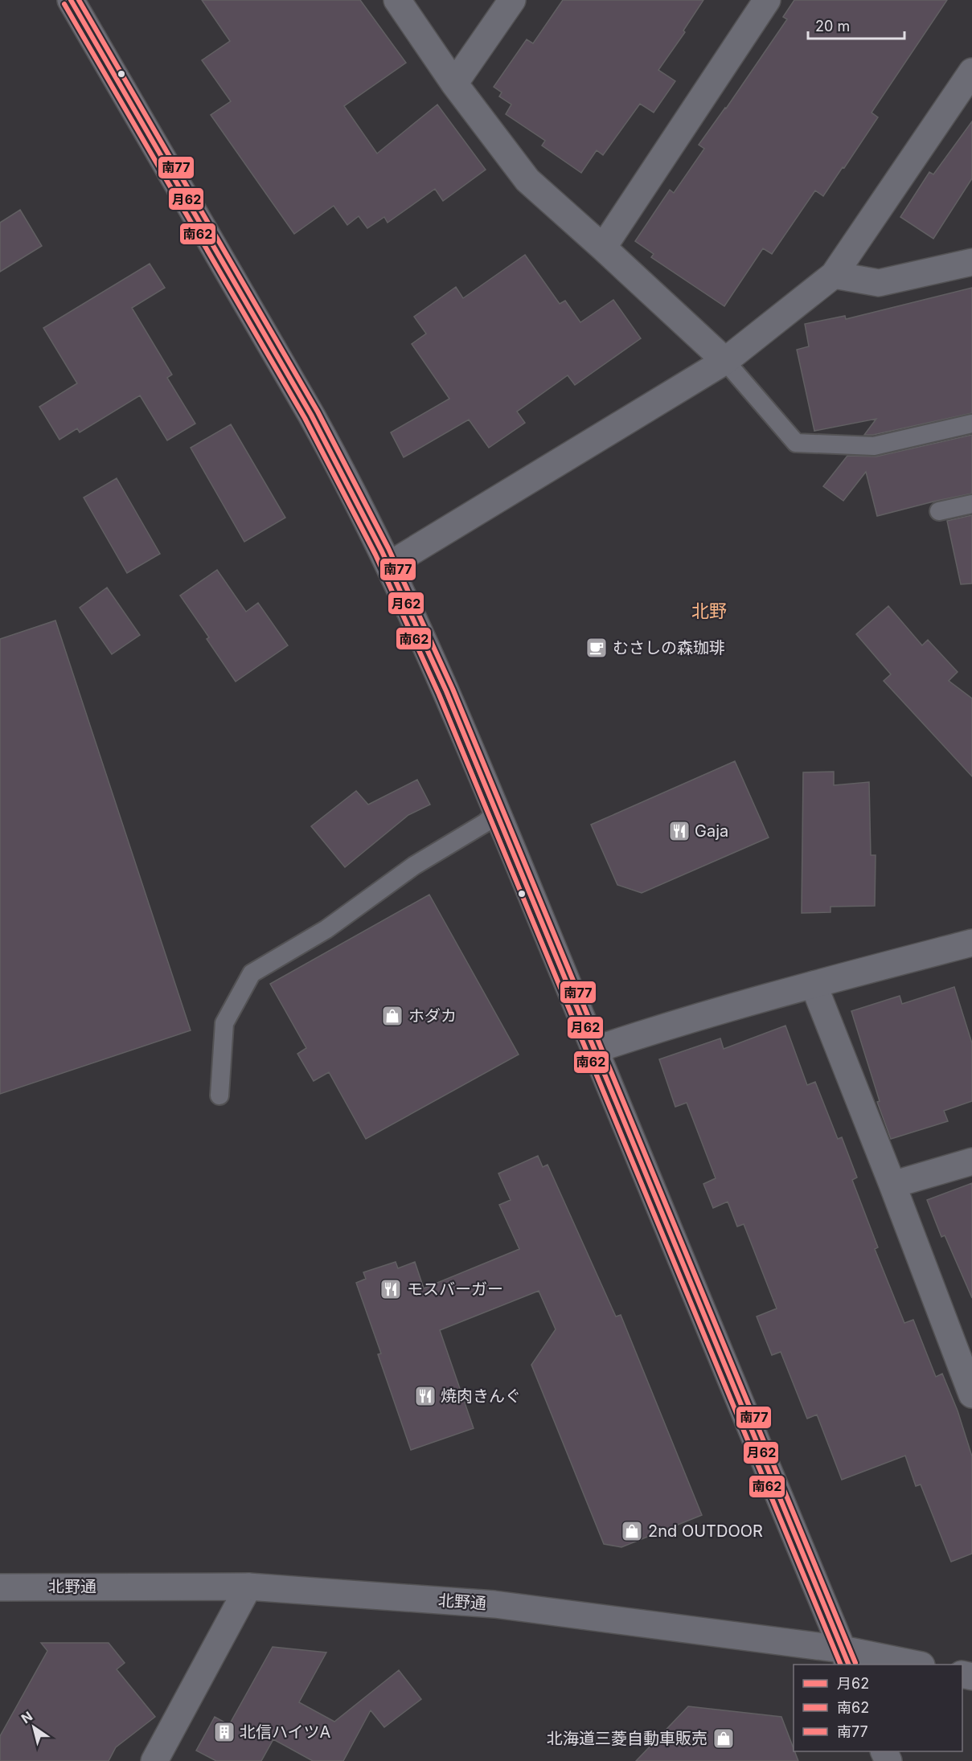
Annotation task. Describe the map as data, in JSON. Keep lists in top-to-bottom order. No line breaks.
{"streets":{"street":["北野通"]},"districts":["北野"],"places":{"cafe":["むさしの森珈琲"],"restaurant":["Gaja","モスバーガー","焼肉きんぐ"],"shop":["ホダカ","2nd OUTDOOR","北海道三菱自動車販売"],"building":["北信ハイツA"]},"lines":["transit line 月62","transit line 南77","transit line 南62"],"legend":["月62","南62","南77"],"scale_bar":"20 m","north":"top left"}
